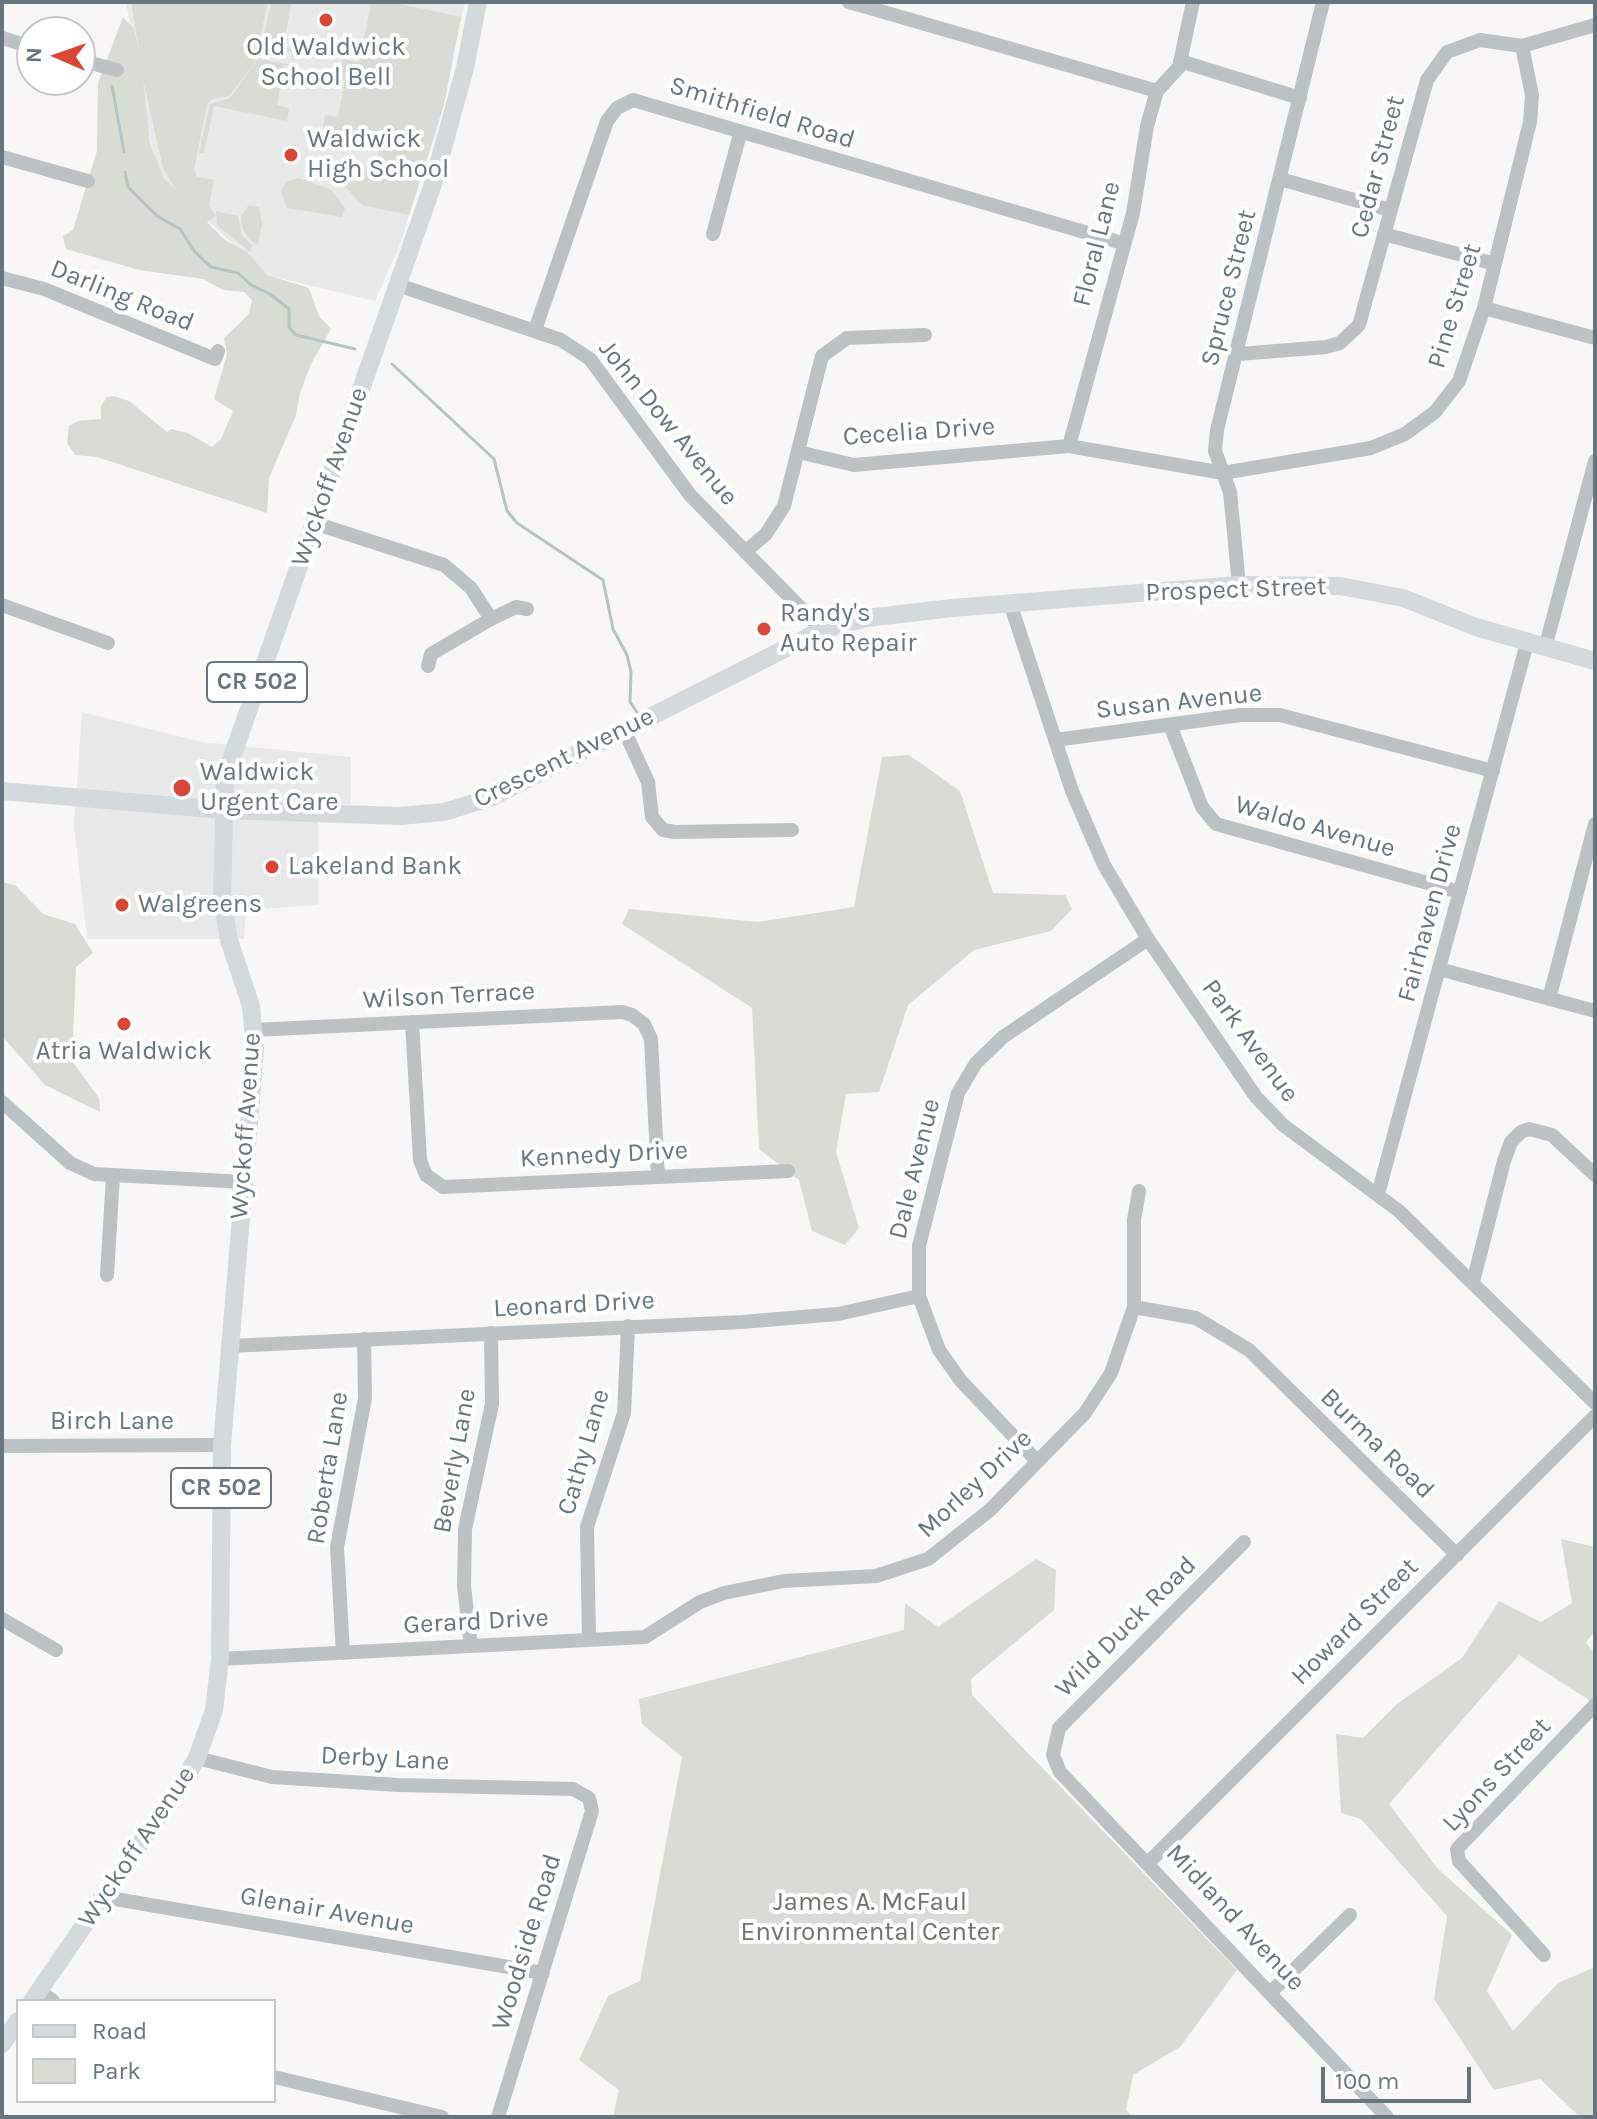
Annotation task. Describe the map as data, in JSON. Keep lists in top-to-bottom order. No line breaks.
{"streets":{"main road":["Wyckoff Avenue","Prospect Street","CR 502","Crescent Avenue"],"street":["Smithfield Road","Cedar Street","Floral Lane","Spruce Street","Darling Road","Pine Street","John Dow Avenue","Cecelia Drive","Susan Avenue","Waldo Avenue","Fairhaven Drive","Wilson Terrace","Park Avenue","Kennedy Drive","Dale Avenue","Leonard Drive","Birch Lane","Burma Road","Cathy Lane","Beverly Lane","Roberta Lane","Morley Drive","Gerard Drive","Howard Street","Wild Duck Road","Derby Lane","Lyons Street","Glenair Avenue","Midland Avenue","Woodside Road"]},"crossings":[["Smithfield Road","Floral Lane"],["Smithfield Road","John Dow Avenue"],["Cedar Street","Spruce Street"],["Cedar Street","Pine Street"],["Floral Lane","Pine Street"],["Spruce Street","Pine Street"],["Spruce Street","Prospect Street"],["Pine Street","Cecelia Drive"],["John Dow Avenue","Wyckoff Avenue"],["John Dow Avenue","Crescent Avenue"],["Wyckoff Avenue","Crescent Avenue"],["Wyckoff Avenue","Wilson Terrace"],["Wyckoff Avenue","Leonard Drive"],["Wyckoff Avenue","Birch Lane"],["Wyckoff Avenue","Gerard Drive"],["Wyckoff Avenue","Derby Lane"],["Wyckoff Avenue","Glenair Avenue"],["Prospect Street","Crescent Avenue"],["Prospect Street","Fairhaven Drive"],["Prospect Street","Park Avenue"],["Susan Avenue","Waldo Avenue"],["Susan Avenue","Fairhaven Drive"],["Susan Avenue","Park Avenue"],["Crescent Avenue","Park Avenue"],["Waldo Avenue","Fairhaven Drive"],["Fairhaven Drive","Park Avenue"],["Wilson Terrace","Kennedy Drive"],["Park Avenue","Dale Avenue"],["Dale Avenue","Leonard Drive"],["Dale Avenue","Morley Drive"],["Leonard Drive","Cathy Lane"],["Leonard Drive","Beverly Lane"],["Leonard Drive","Roberta Lane"],["Burma Road","Morley Drive"],["Burma Road","Howard Street"],["Cathy Lane","Gerard Drive"],["Beverly Lane","Gerard Drive"],["Roberta Lane","Gerard Drive"],["Morley Drive","Gerard Drive"],["Howard Street","Midland Avenue"],["Wild Duck Road","Midland Avenue"],["Derby Lane","Woodside Road"],["Glenair Avenue","Woodside Road"]],"parks":["James A. McFaul Environmental Center"],"places":["Old Waldwick School Bell","Waldwick High School","Randy's Auto Repair","Waldwick Urgent Care","Lakeland Bank","Walgreens","Atria Waldwick"],"legend":["Road","Park"],"scale_bar":"100 m","north":"left"}
